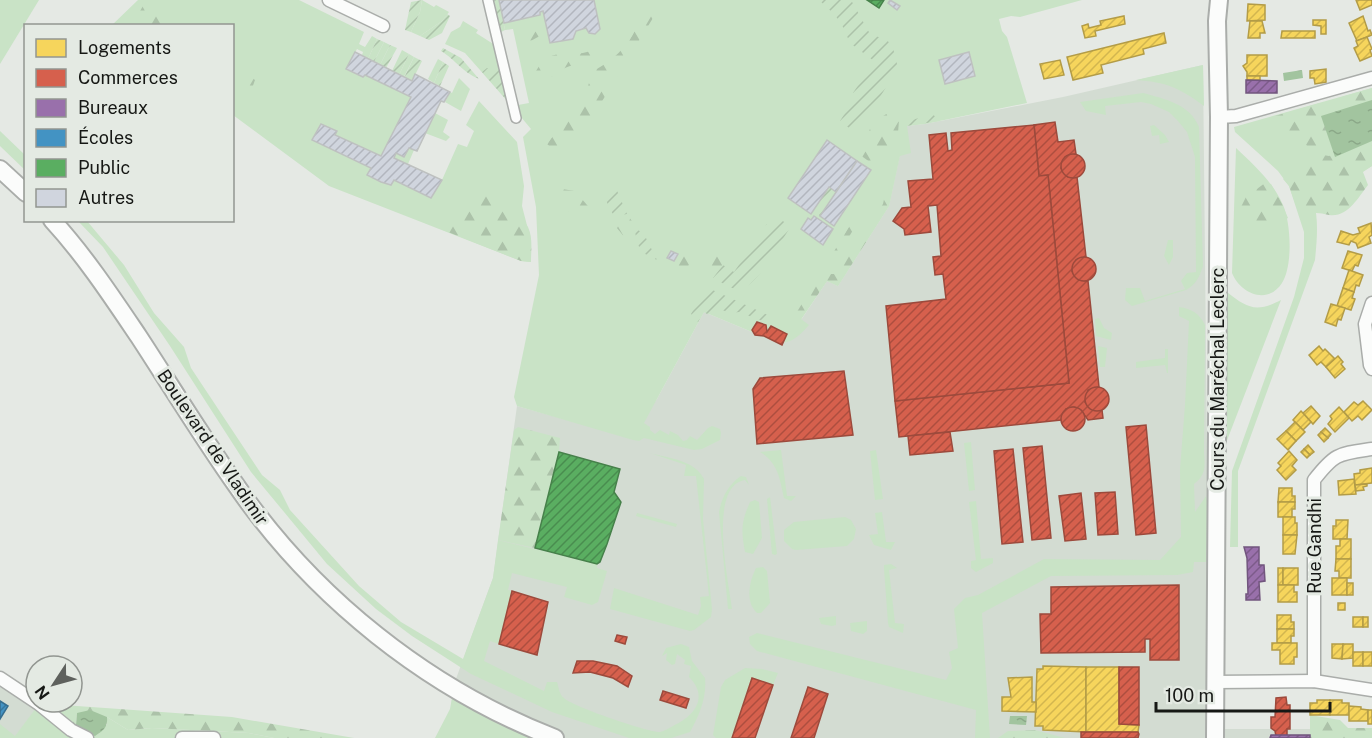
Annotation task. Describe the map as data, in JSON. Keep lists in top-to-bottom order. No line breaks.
{"streets":{"main road":["Cours du Maréchal Leclerc","Boulevard de Vladimir"],"street":["Rue Gandhi"]},"legend":["Logements","Commerces","Bureaux","Écoles","Public","Autres"],"scale_bar":"100 m","north":"bottom left"}
